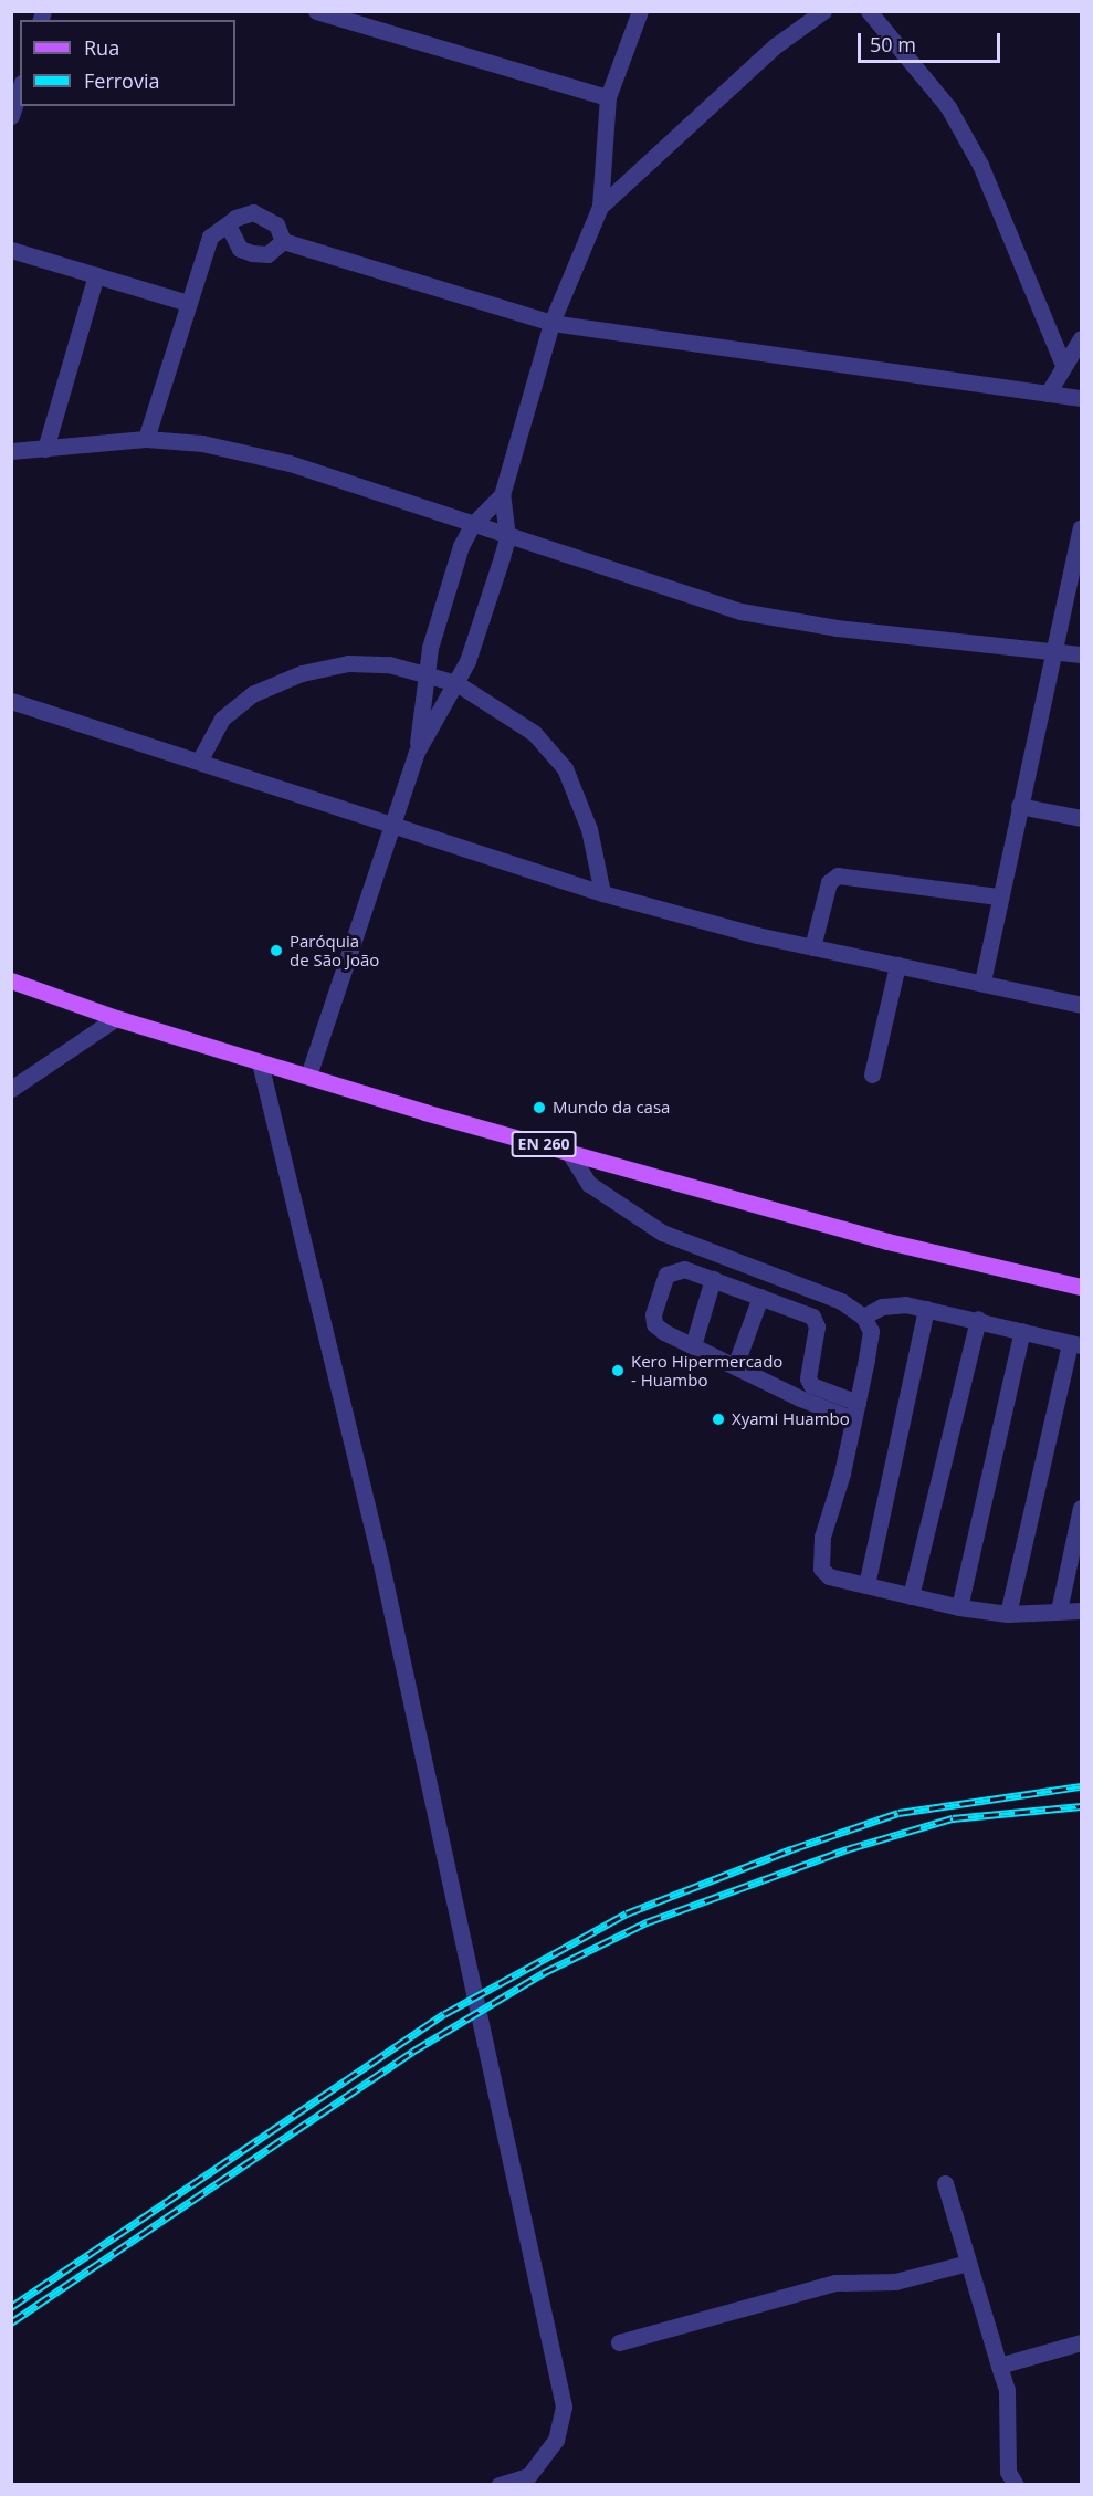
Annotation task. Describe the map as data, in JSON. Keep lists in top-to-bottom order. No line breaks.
{"streets":{"main road":["EN 260"]},"places":["Paróquia de São João","Mundo da casa","Kero Hipermercado - Huambo","Xyami Huambo"],"legend":["Rua","Ferrovia"],"scale_bar":"50 m"}
